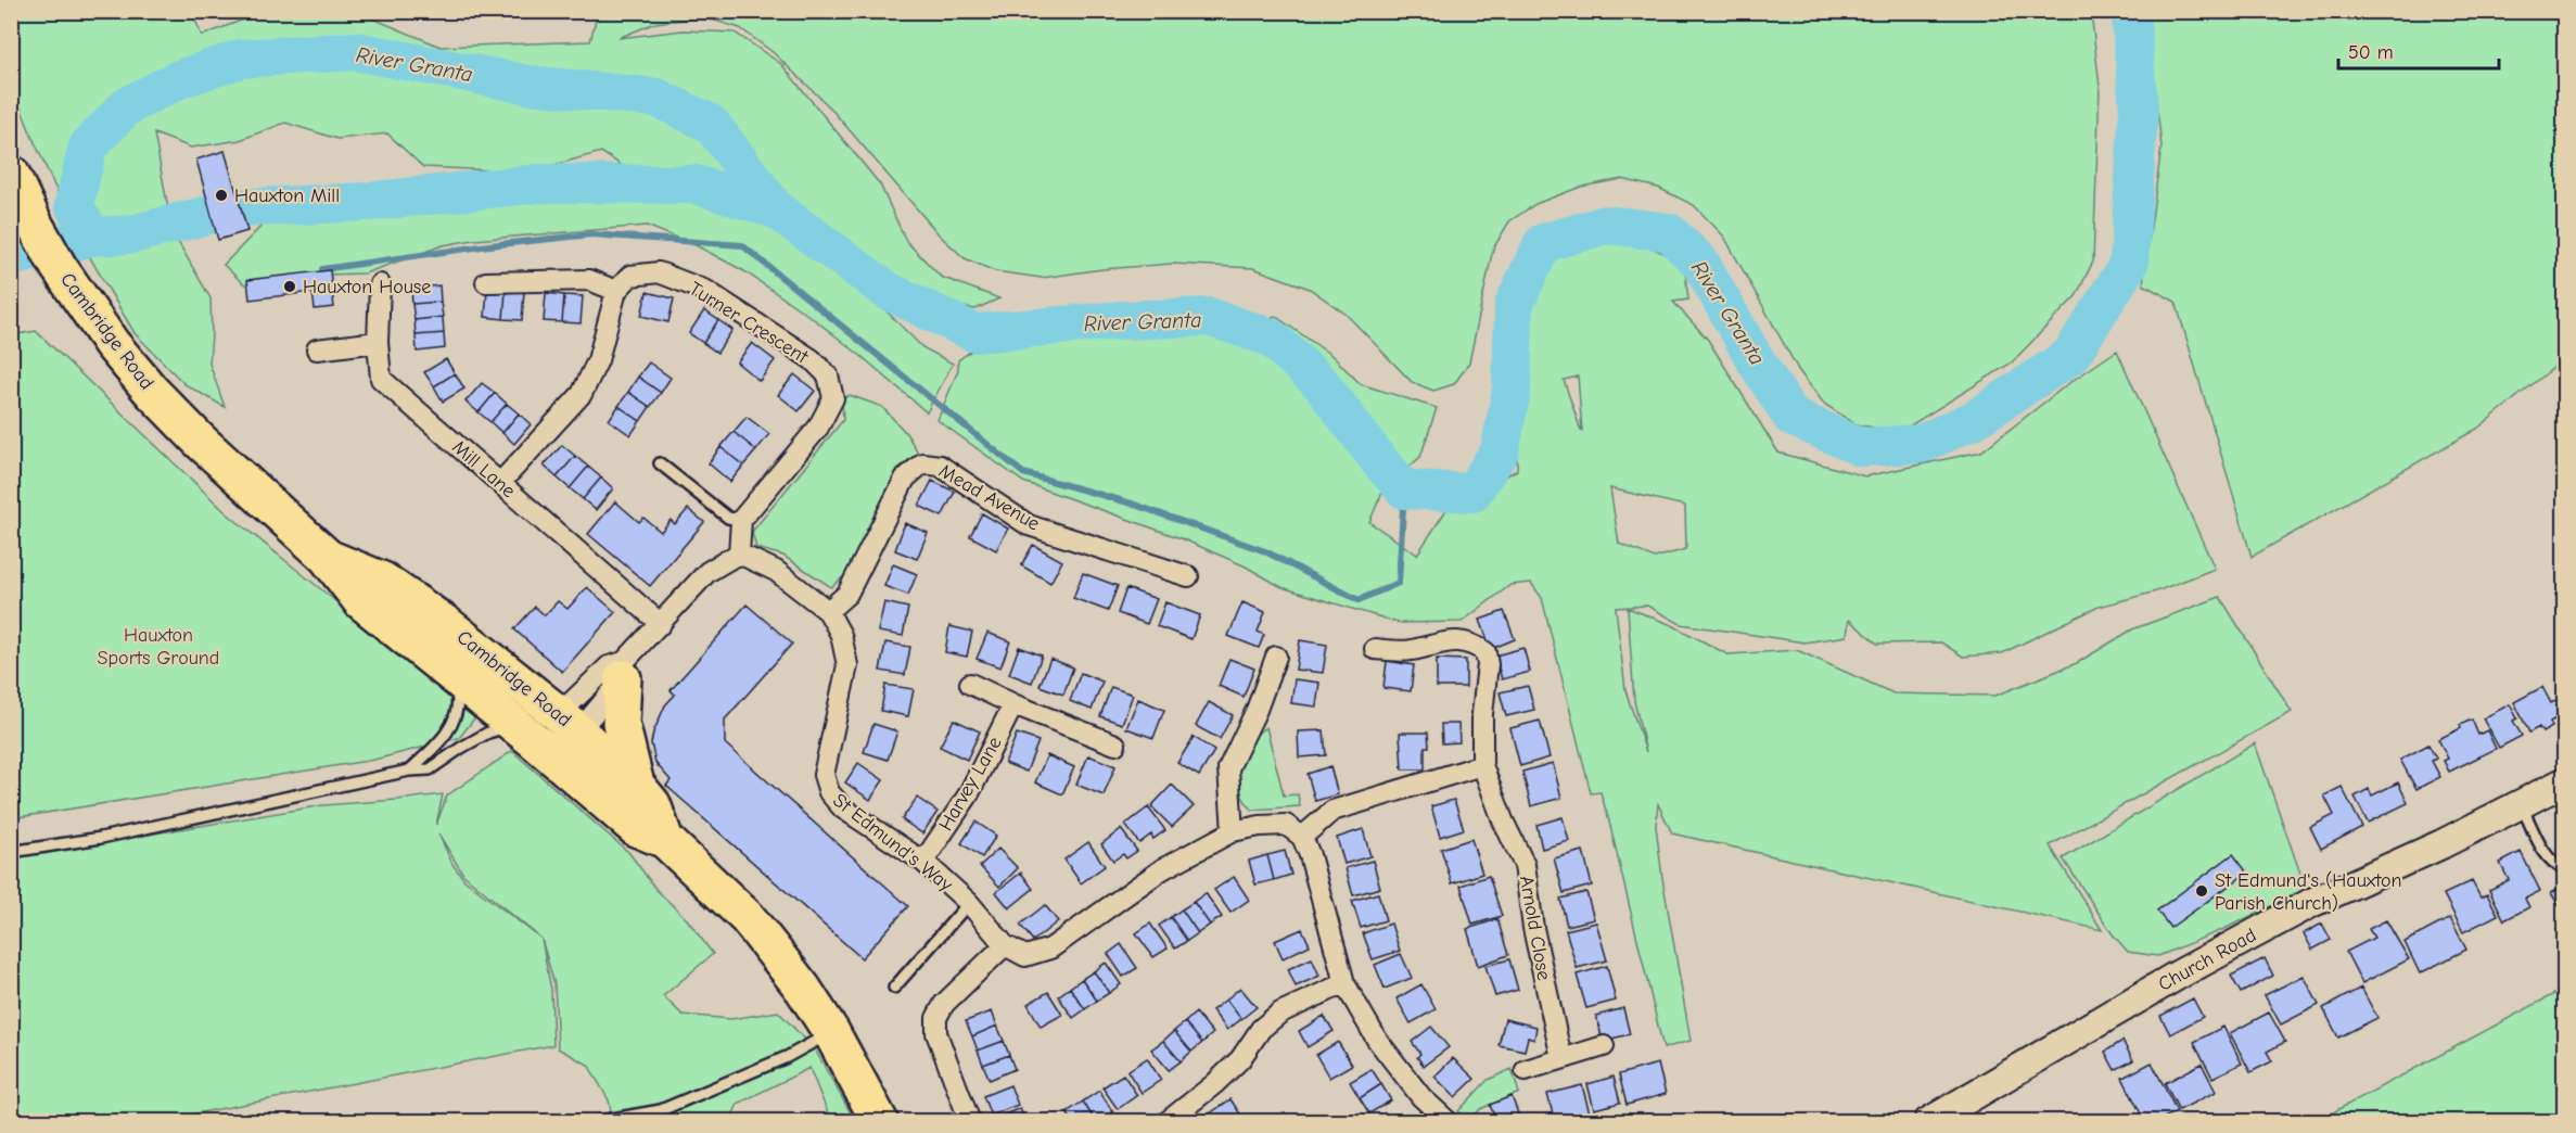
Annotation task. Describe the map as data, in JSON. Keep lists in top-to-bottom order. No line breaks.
{"streets":{"highway":["Cambridge Road"],"street":["Turner Crescent","Mill Lane","Mead Avenue","Harvey Lane","St Edmund's Way","Arnold Close","Church Road"]},"crossings":[["Mead Avenue","St Edmund's Way"],["Harvey Lane","St Edmund's Way"]],"water":["River Granta"],"parks":["Hauxton Sports Ground"],"places":["Hauxton Mill","Hauxton House","St Edmund's (Hauxton Parish Church)"],"scale_bar":"50 m"}
